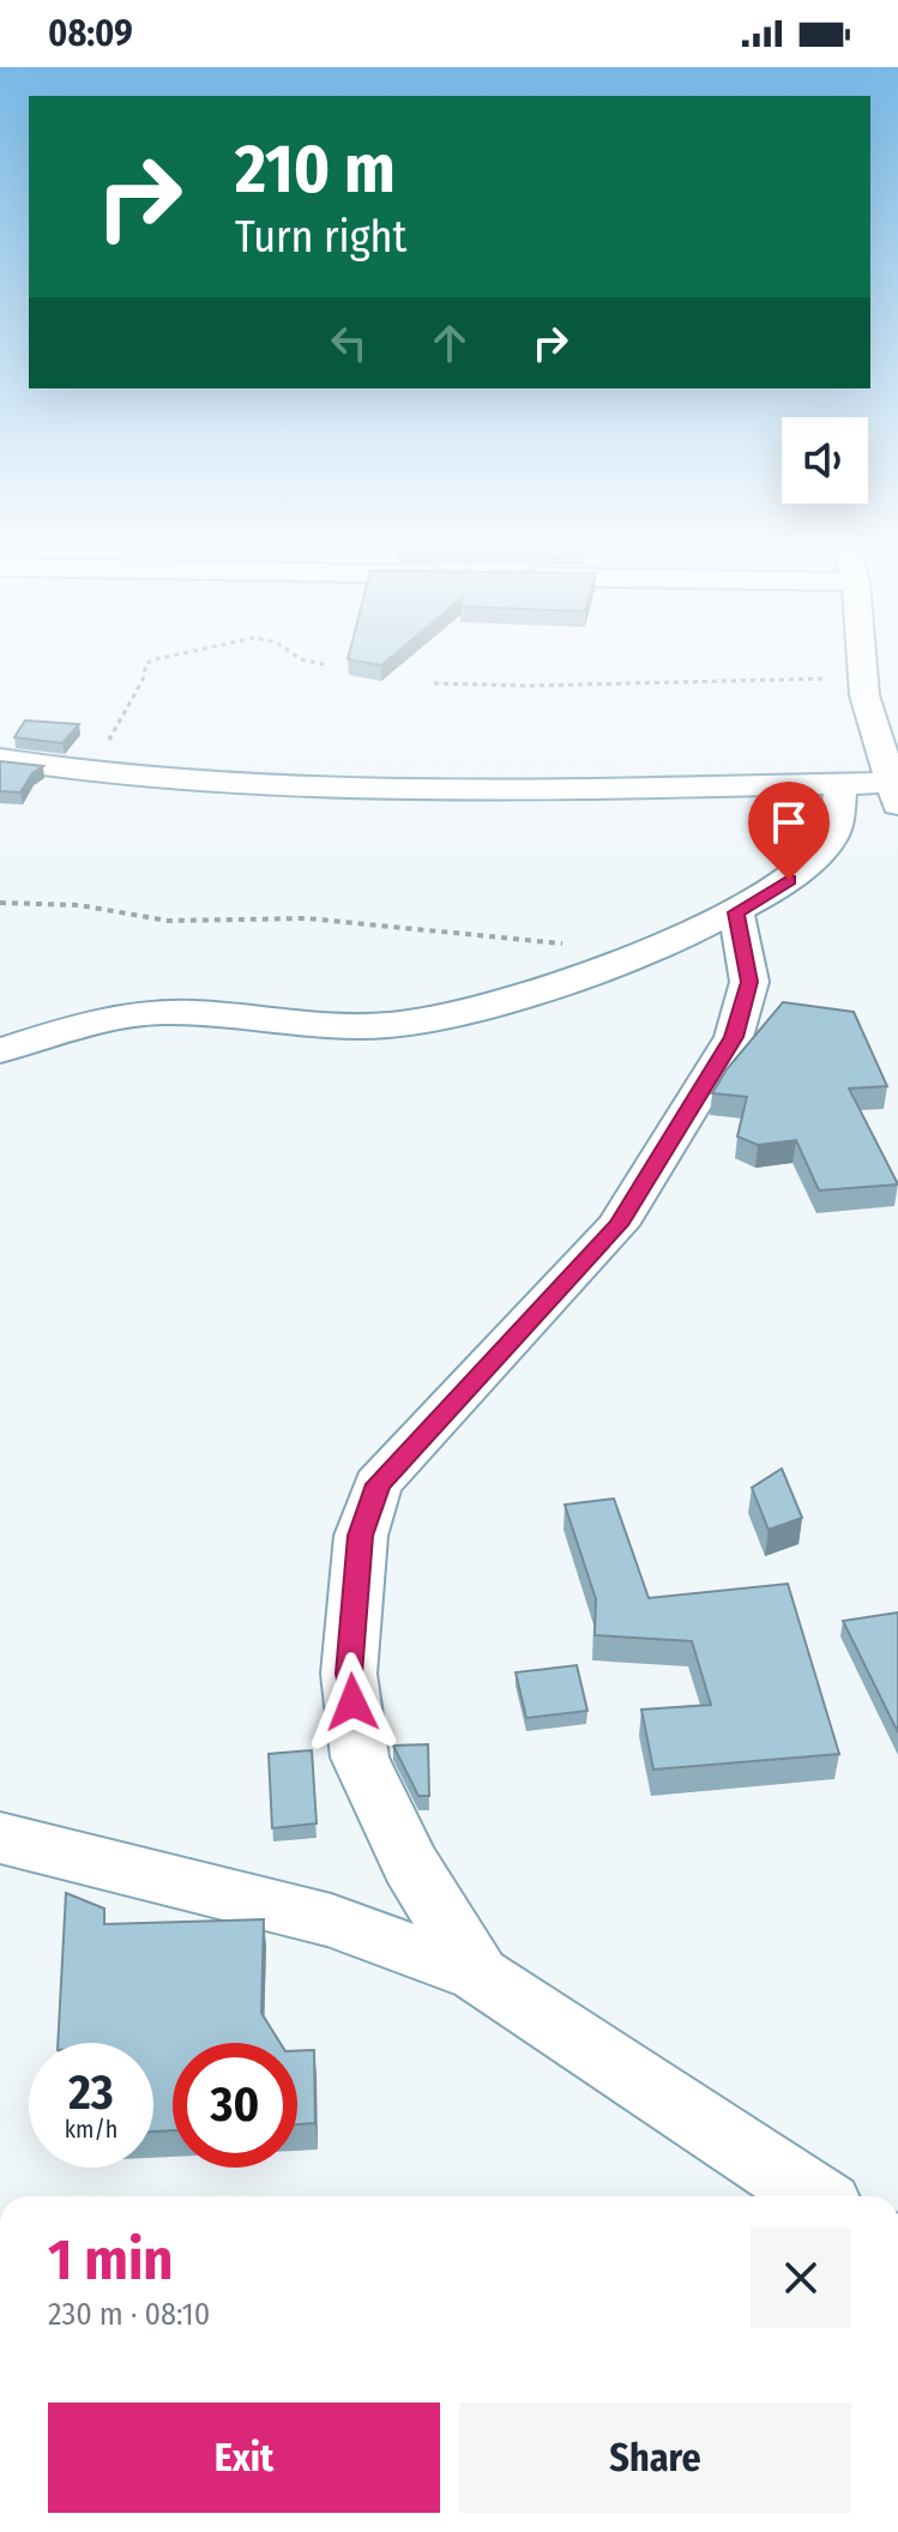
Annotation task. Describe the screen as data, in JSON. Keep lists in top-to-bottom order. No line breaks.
{"page":{"status":"08:09","turn":["210 m","Turn right"],"speed":"23 km/h","limit":"30","heading":["1 min","230 m · 08:10"],"buttons":["Exit","Share"]}}
